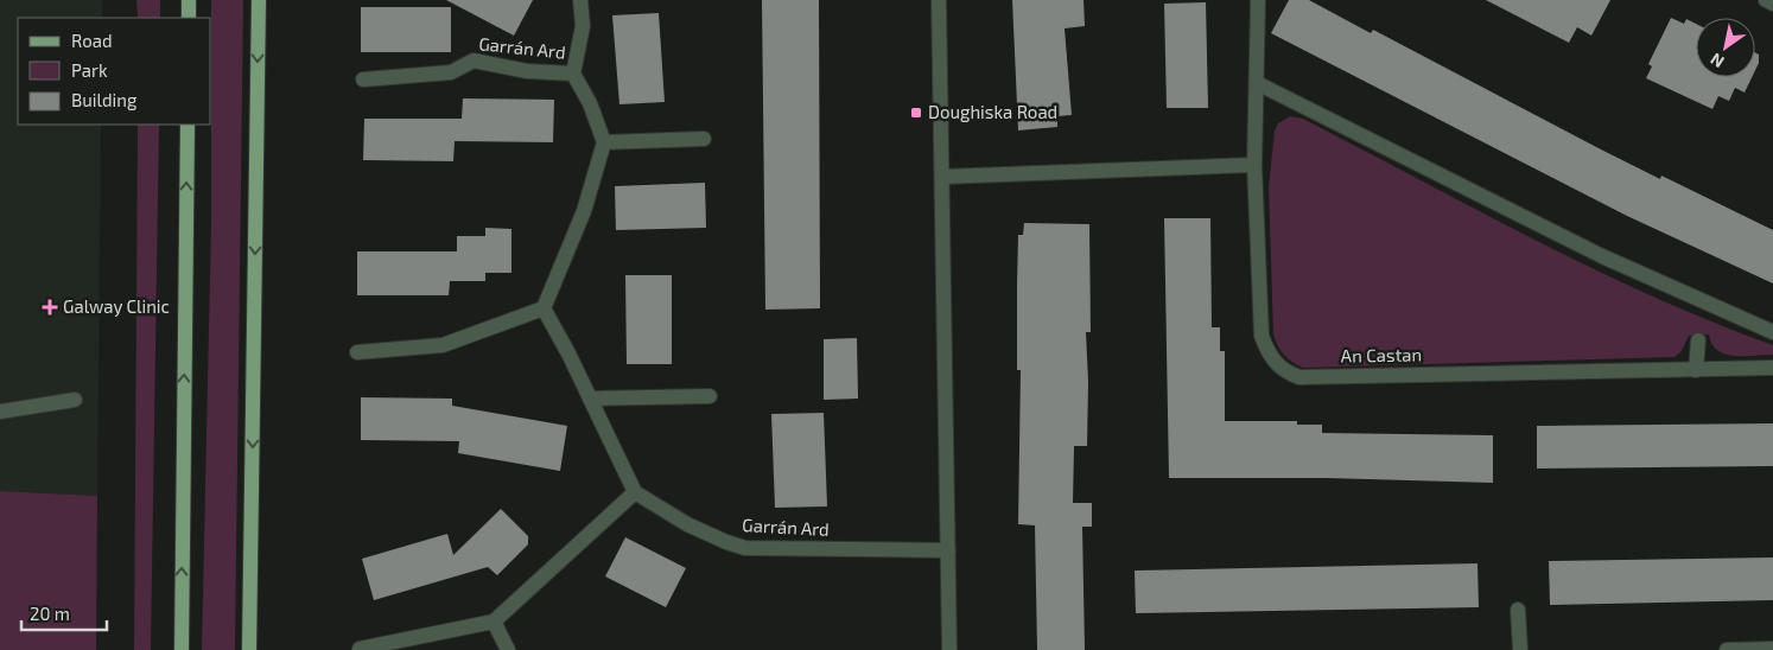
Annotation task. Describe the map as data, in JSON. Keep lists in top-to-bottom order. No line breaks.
{"streets":{"street":["Garrán Ard","An Castan"]},"places":{"transit":["Doughiska Road"],"health":["Galway Clinic"]},"legend":["Road","Park","Building"],"scale_bar":"20 m","north":"bottom left"}
